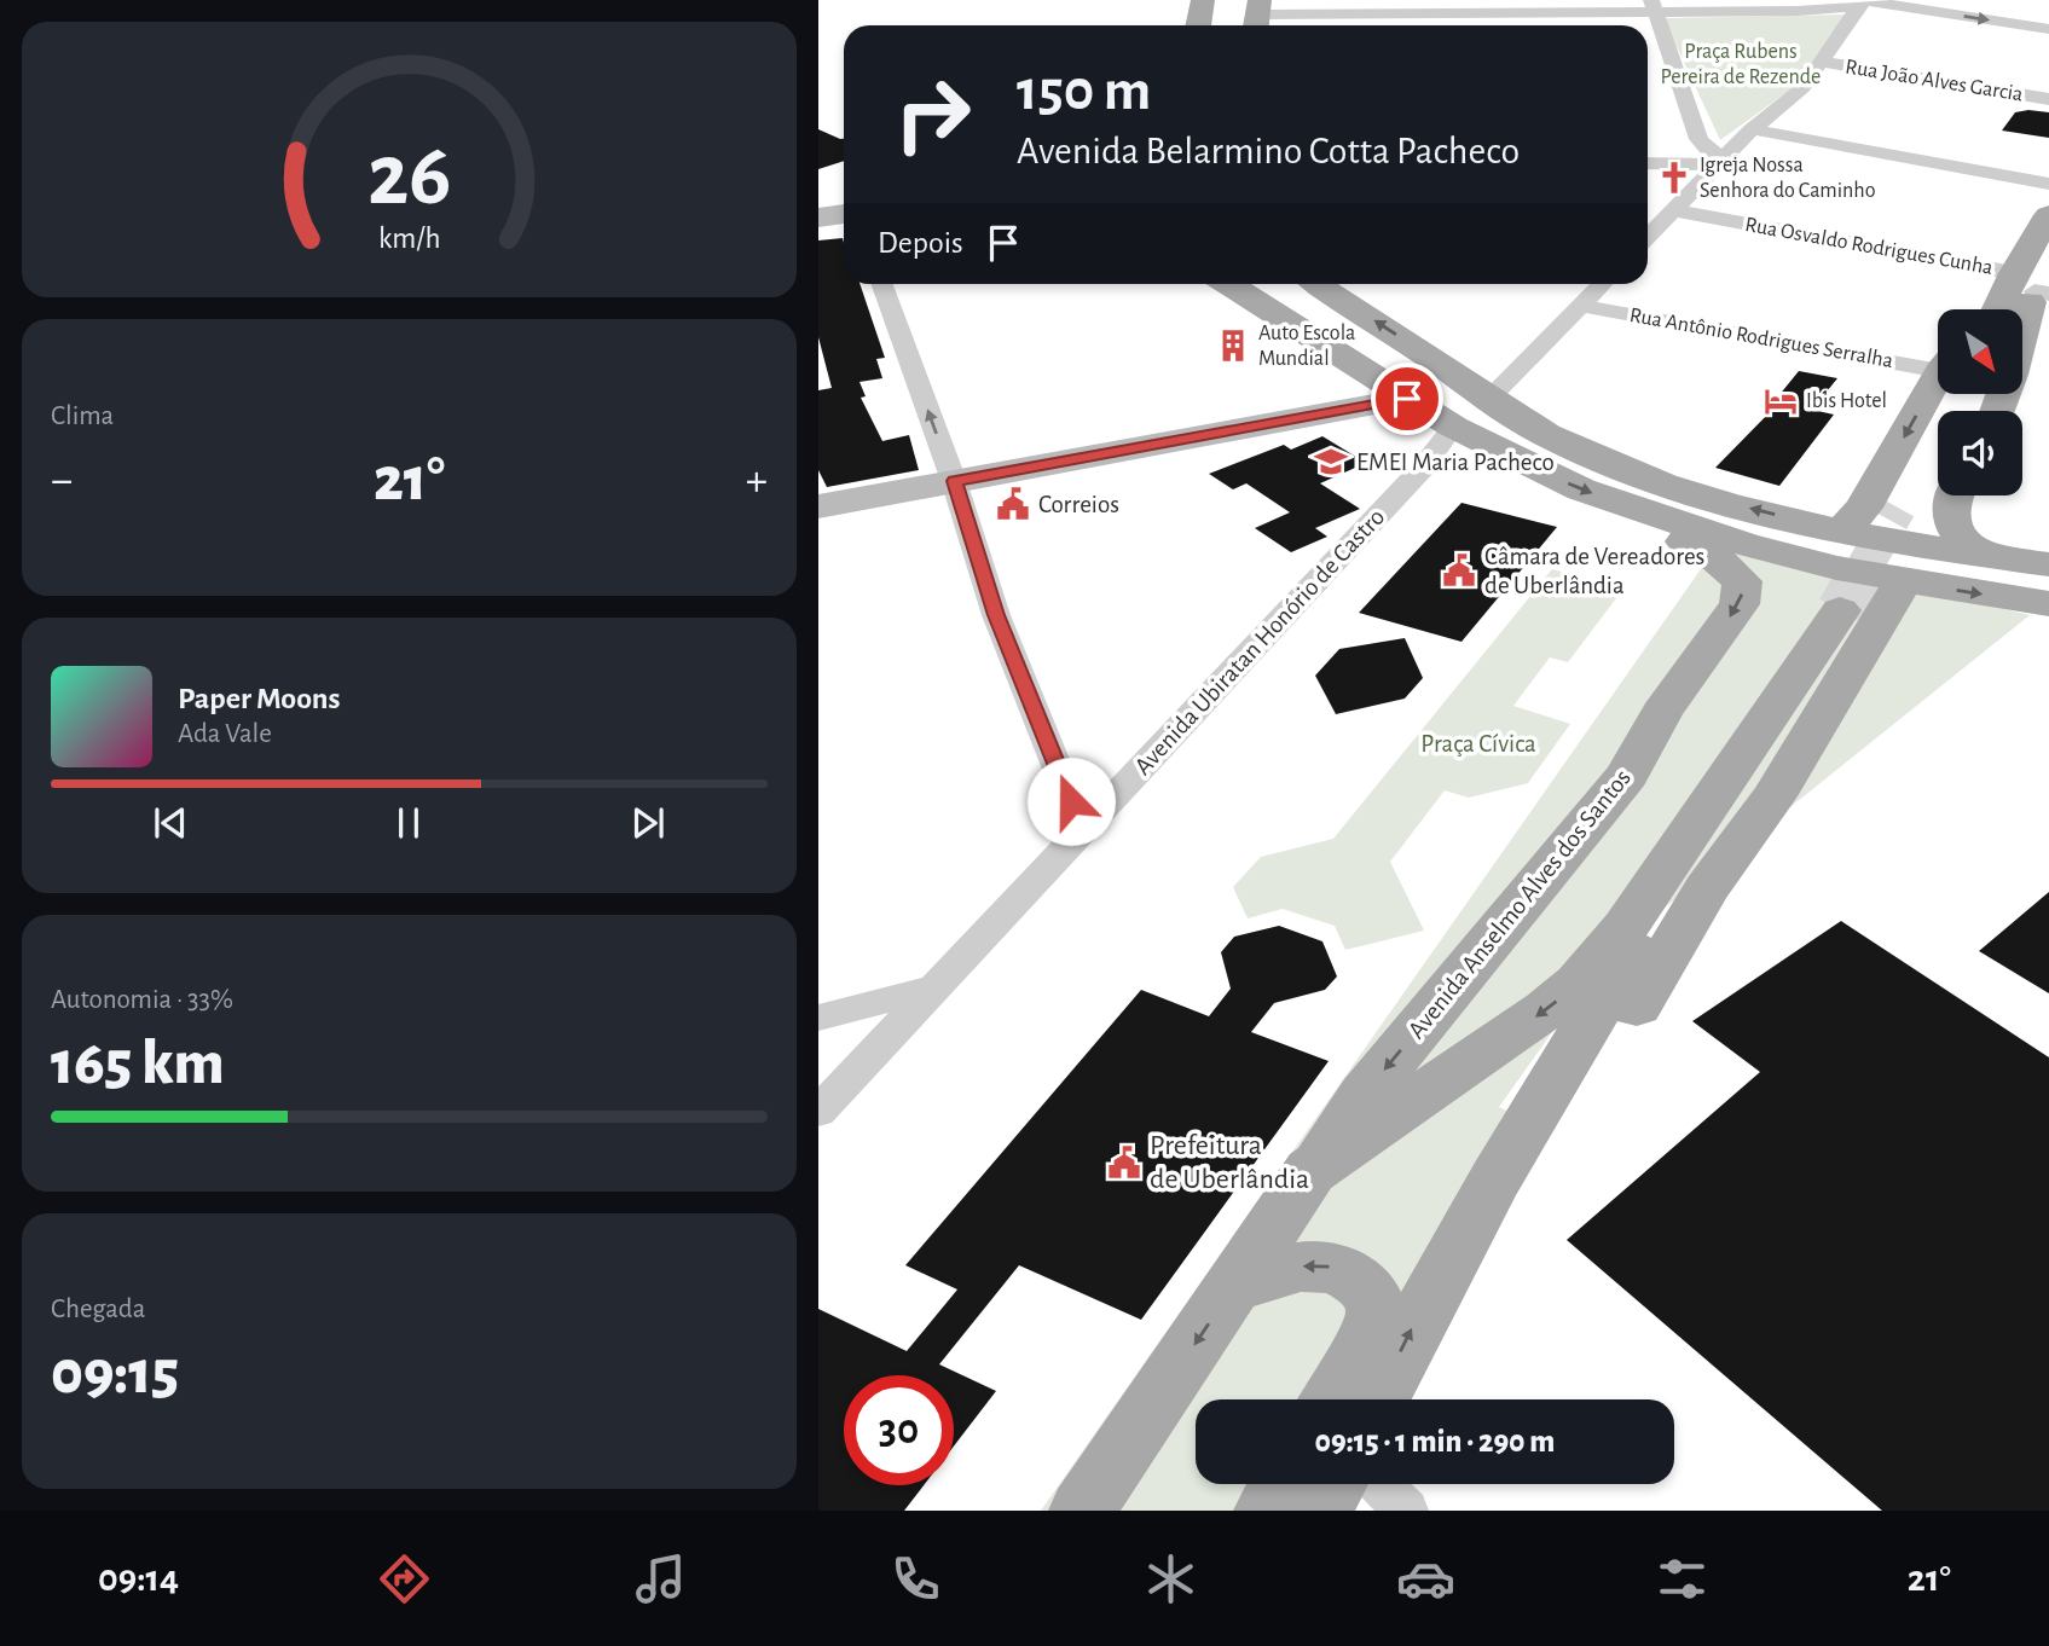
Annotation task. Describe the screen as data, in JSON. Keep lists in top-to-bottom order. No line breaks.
{"streets":{"main road":["Avenida Anselmo Alves dos Santos"],"street":["Rua João Alves Garcia","Rua Osvaldo Rodrigues Cunha","Rua Antônio Rodrigues Serralha","Avenida Ubiratan Honório de Castro"]},"parks":["Praça Rubens Pereira de Rezende","Praça Cívica"],"places":{"church":["Igreja Nossa Senhora do Caminho"],"building":["Auto Escola Mundial"],"hotel":["Ibis Hotel"],"school or university":["EMEI Maria Pacheco"],"public building":["Correios","Câmara de Vereadores de Uberlândia","Prefeitura de Uberlândia"]},"north":"bottom right","page":{"turn":["150 m","Avenida Belarmino Cotta Pacheco"],"then":"Depois","tile":["Clima",["Autonomia · 33%","165 km"],["Chegada","09:15"]],"heat":["−","21°","+"],"song":["Paper Moons","Ada Vale"],"limit":"30","trip":"09:15 · 1 min · 290 m","tabs":["09:14","21°"],"gauge":["26","km/h"]}}
